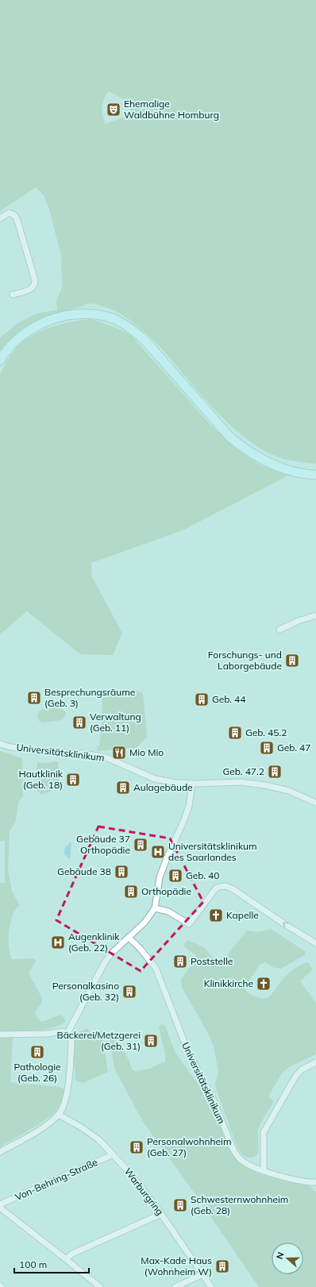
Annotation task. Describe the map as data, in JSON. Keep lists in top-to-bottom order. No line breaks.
{"streets":{"street":["Universitätsklinikum","Von-Behring-Straße","Warburgring"]},"crossings":[["Von-Behring-Straße","Warburgring"]],"places":{"theatre":["Ehemalige Waldbühne Homburg"],"building":["Forschungs- und Laborgebäude","Besprechungsräume (Geb. 3)","Geb. 44","Verwaltung (Geb. 11)","Geb. 45.2","Geb. 47","Geb. 47.2","Hautklinik (Geb. 18)","Aulagebäude","Gebäude 37 Orthopädie","Gebäude 38","Geb. 40","Orthopädie","Poststelle","Personalkasino (Geb. 32)","Bäckerei/Metzgerei (Geb. 31)","Pathologie (Geb. 26)","Personalwohnheim (Geb. 27)","Schwesternwohnheim (Geb. 28)","Max-Kade Haus (Wohnheim W)"],"restaurant":["Mio Mio"],"hospital":["Universitätsklinikum des Saarlandes","Augenklinik (Geb. 22)"],"church":["Kapelle","Klinikkirche"]},"scale_bar":"100 m","north":"left"}
